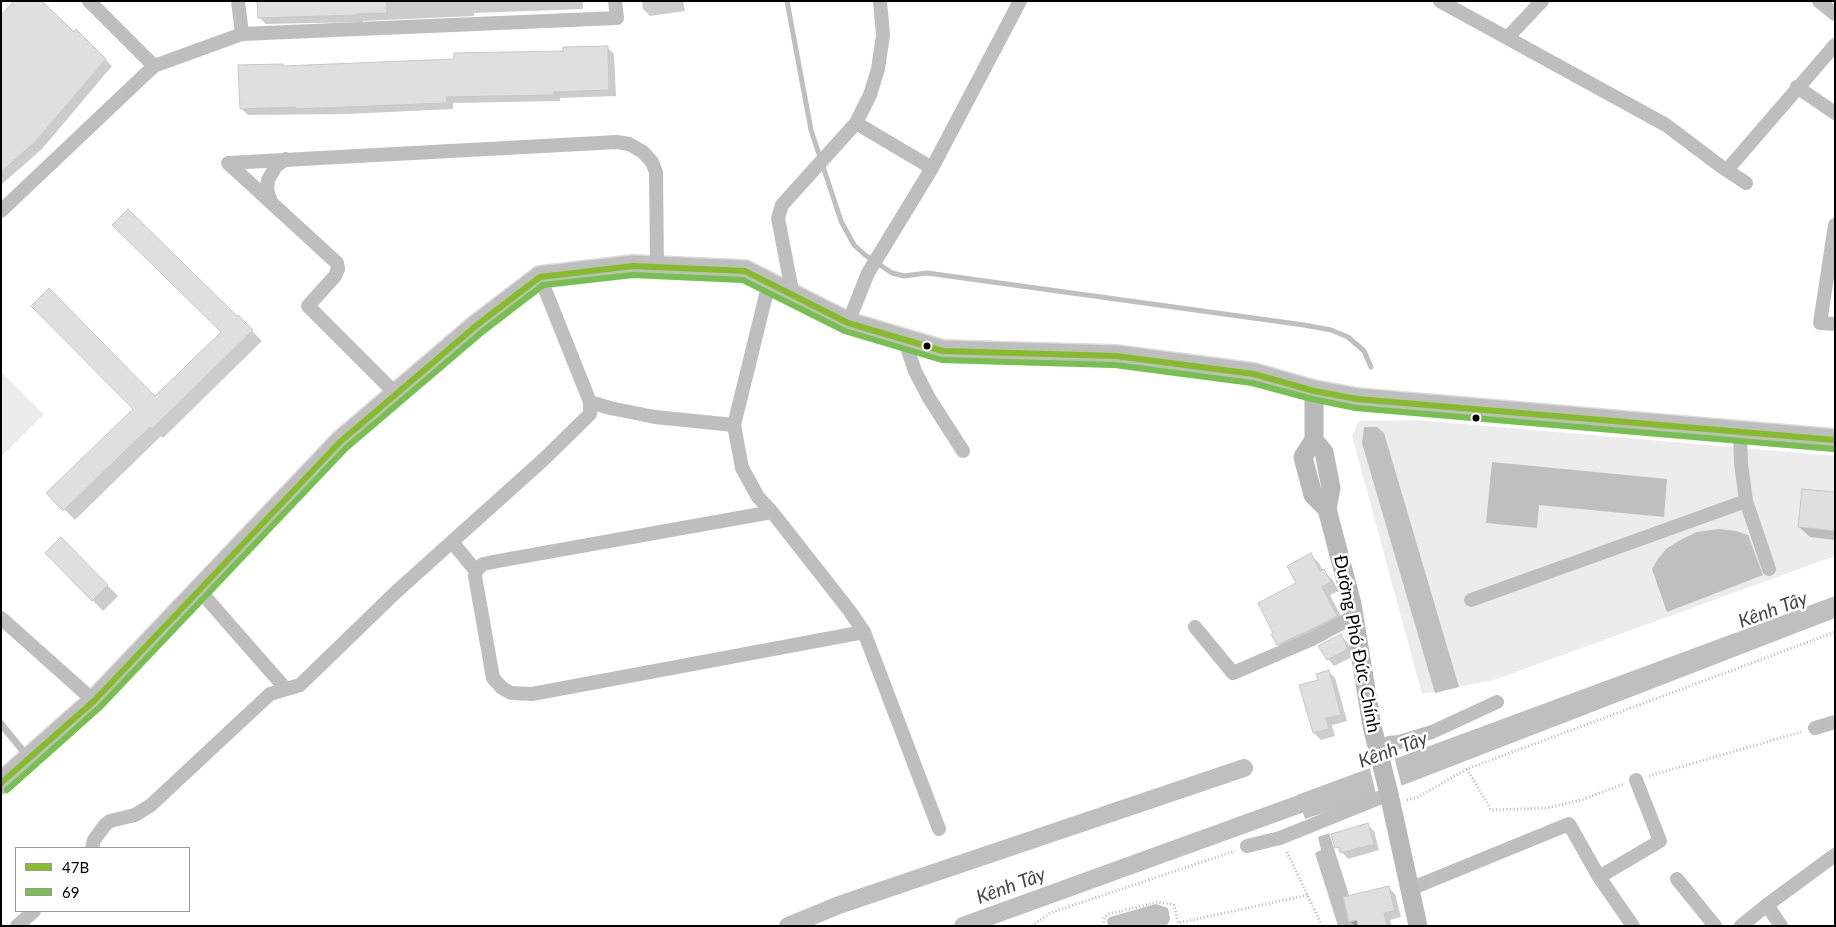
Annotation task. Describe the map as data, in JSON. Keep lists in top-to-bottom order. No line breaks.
{"streets":{"main road":["Đường Phó Đức Chính"]},"water":["Kênh Tây"],"lines":["transit line 47B","transit line 69"],"legend":["47B","69"]}
